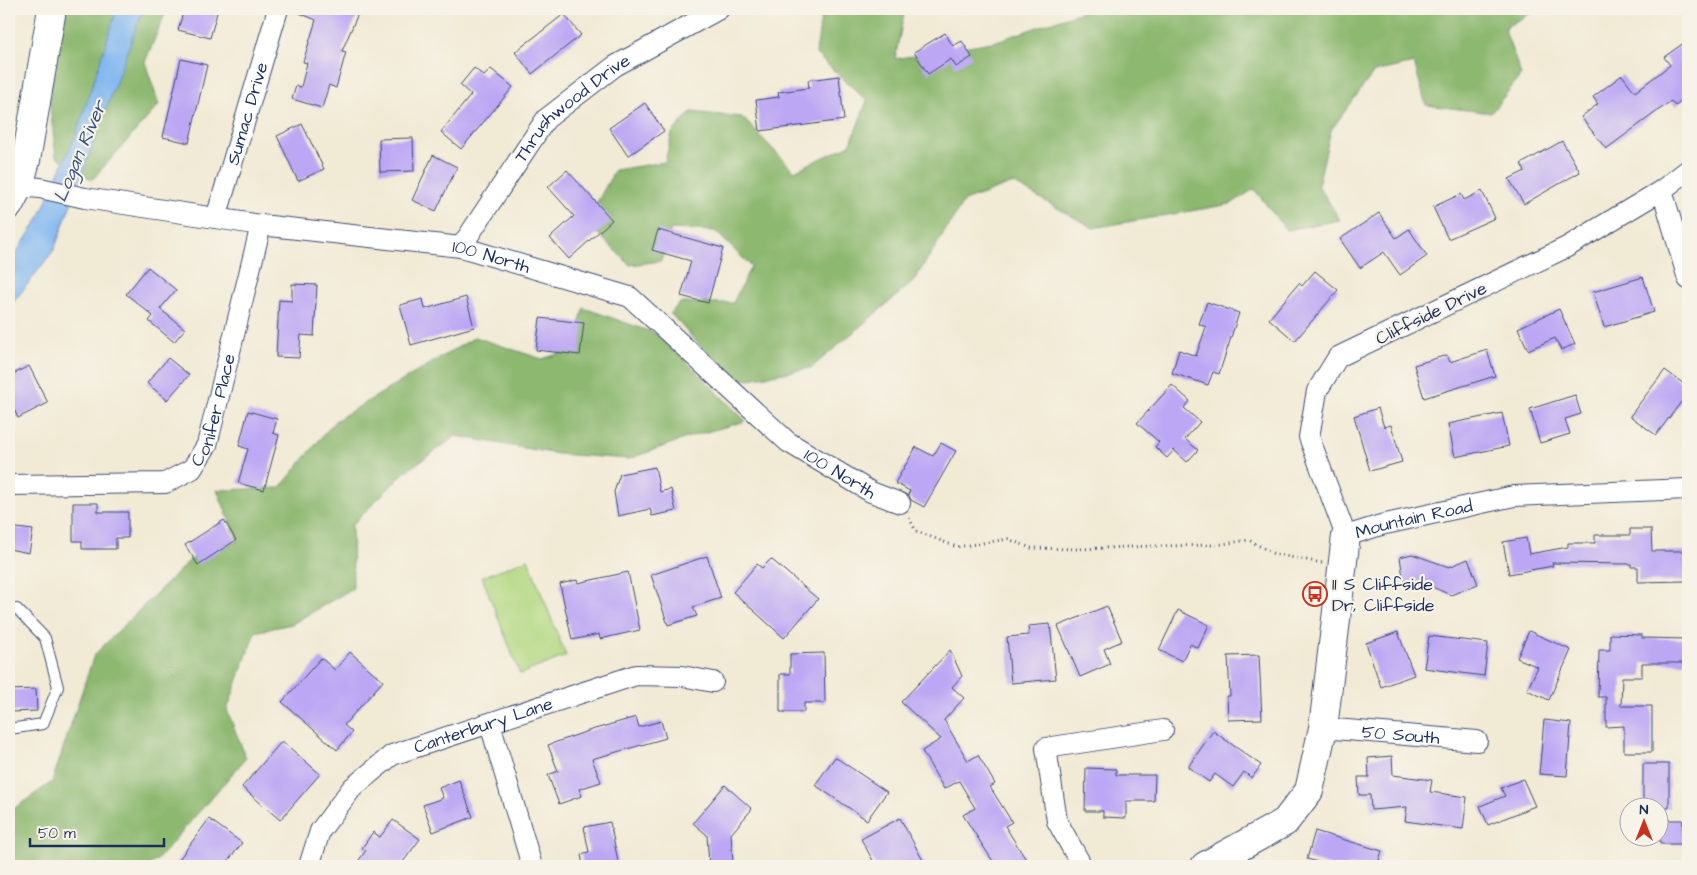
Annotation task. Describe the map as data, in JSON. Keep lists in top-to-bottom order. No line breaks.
{"streets":{"street":["Thrushwood Drive","Sumac Drive","100 North","Cliffside Drive","Conifer Place","Mountain Road","Canterbury Lane","50 South"]},"crossings":[["Thrushwood Drive","100 North"],["Sumac Drive","100 North"],["100 North","Conifer Place"],["Cliffside Drive","Mountain Road"],["Mountain Road","50 South"]],"water":["Logan River"],"places":{"bus stop":["11 S Cliffside Dr, Cliffside"]},"scale_bar":"50 m","north":"top"}
